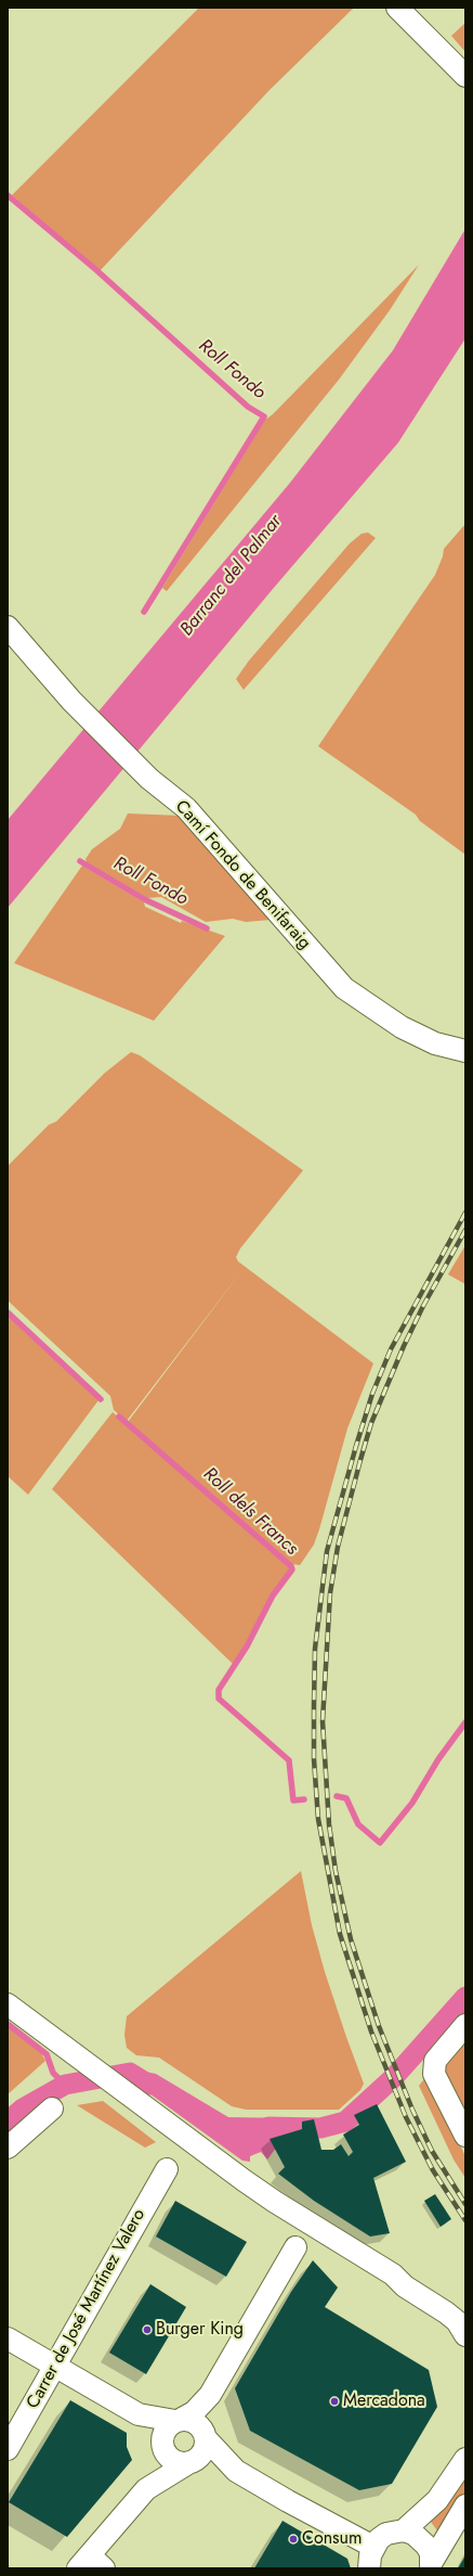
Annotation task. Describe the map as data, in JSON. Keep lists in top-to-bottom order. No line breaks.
{"streets":{"street":["Camí Fondo de Benifaraig","Carrer de José Martínez Valero"]},"water":["Roll Fondo","Barranc del Palmar","Roll dels Francs"],"places":["Burger King","Mercadona","Consum"]}
